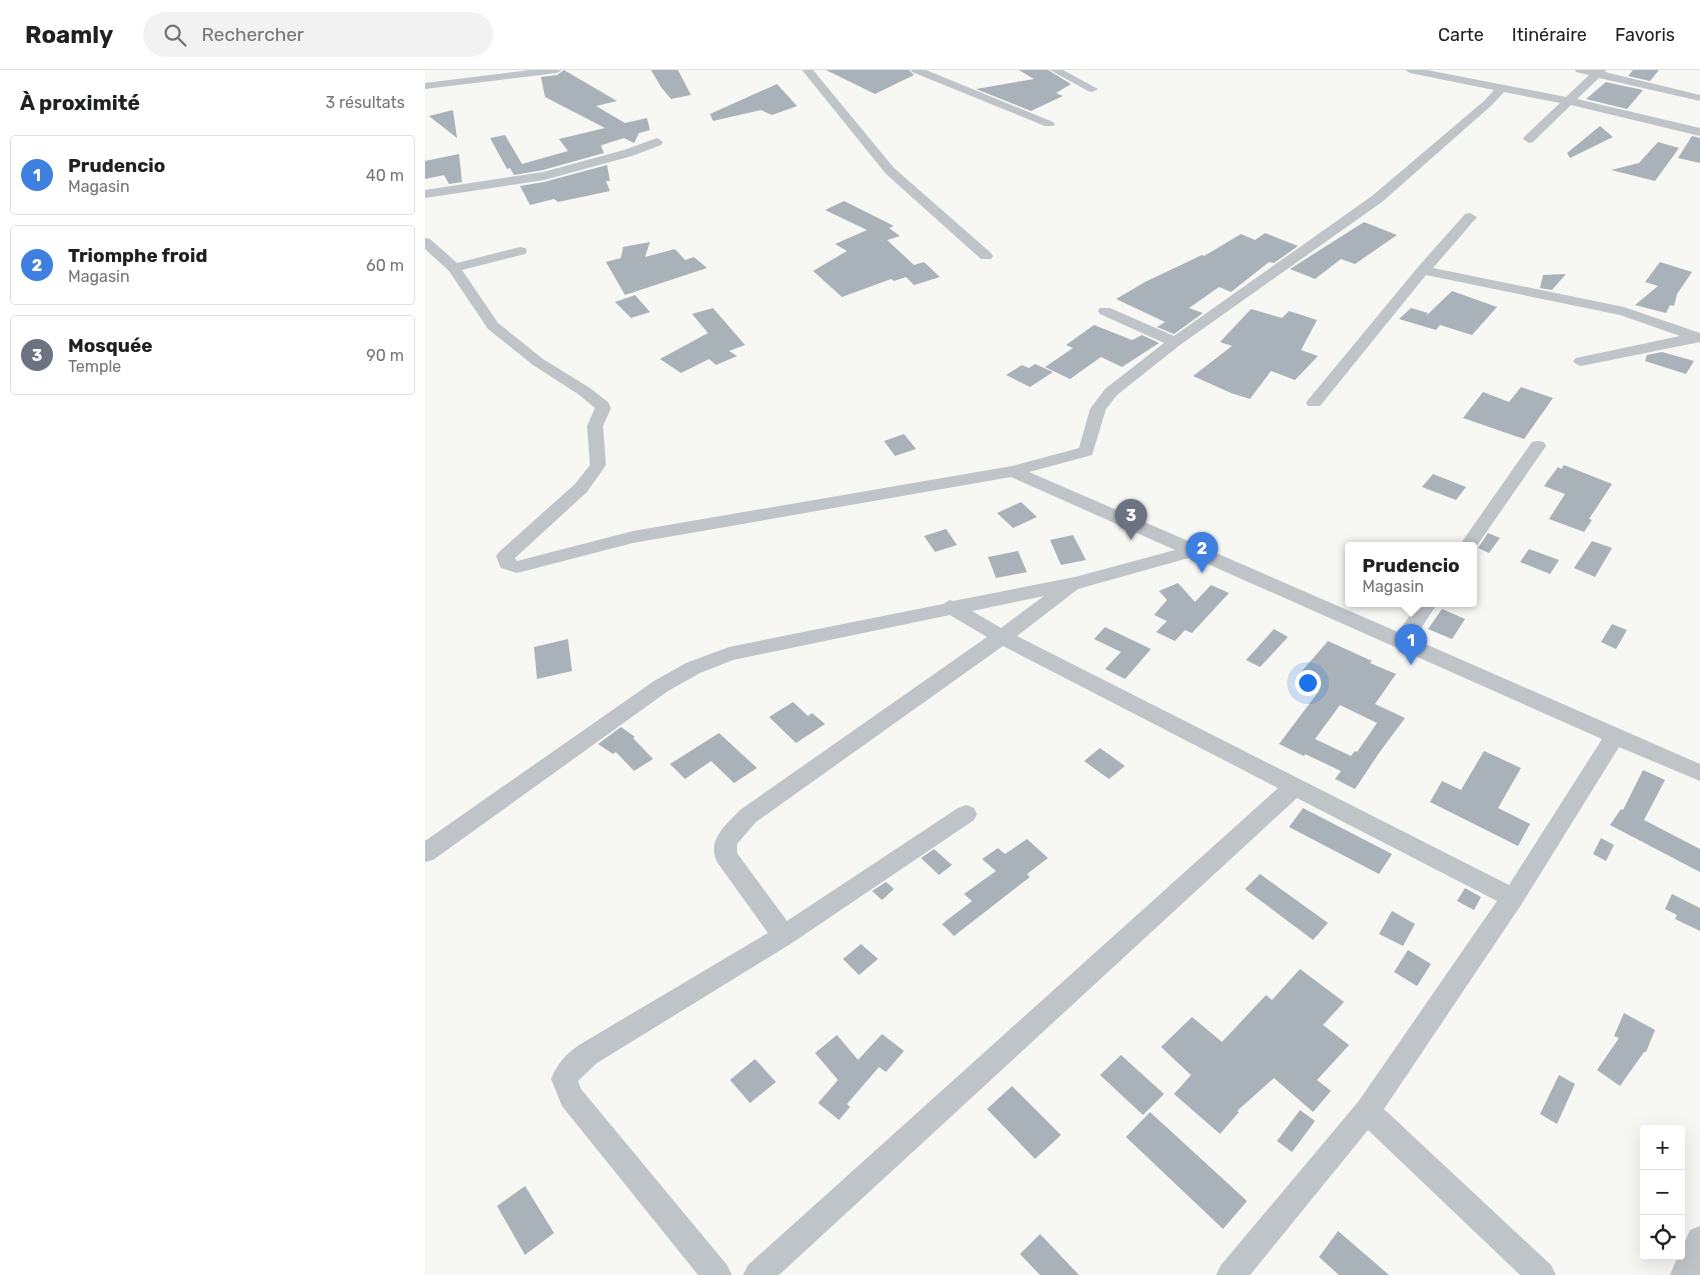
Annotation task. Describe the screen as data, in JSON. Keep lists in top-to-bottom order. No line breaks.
{"page":{"header":"Roamly","search":"Rechercher","nav":["Carte","Itinéraire","Favoris"],"heading":["À proximité","3 résultats"],"list":[{"mark":"1","name":"Prudencio","note":"Magasin","value":"40 m"},{"mark":"2","name":"Triomphe froid","note":"Magasin","value":"60 m"},{"mark":"3","name":"Mosquée","note":"Temple","value":"90 m"}],"pins":["3","2","1"],"popup":["Prudencio","Magasin"],"map_buttons":["+","−"]}}
